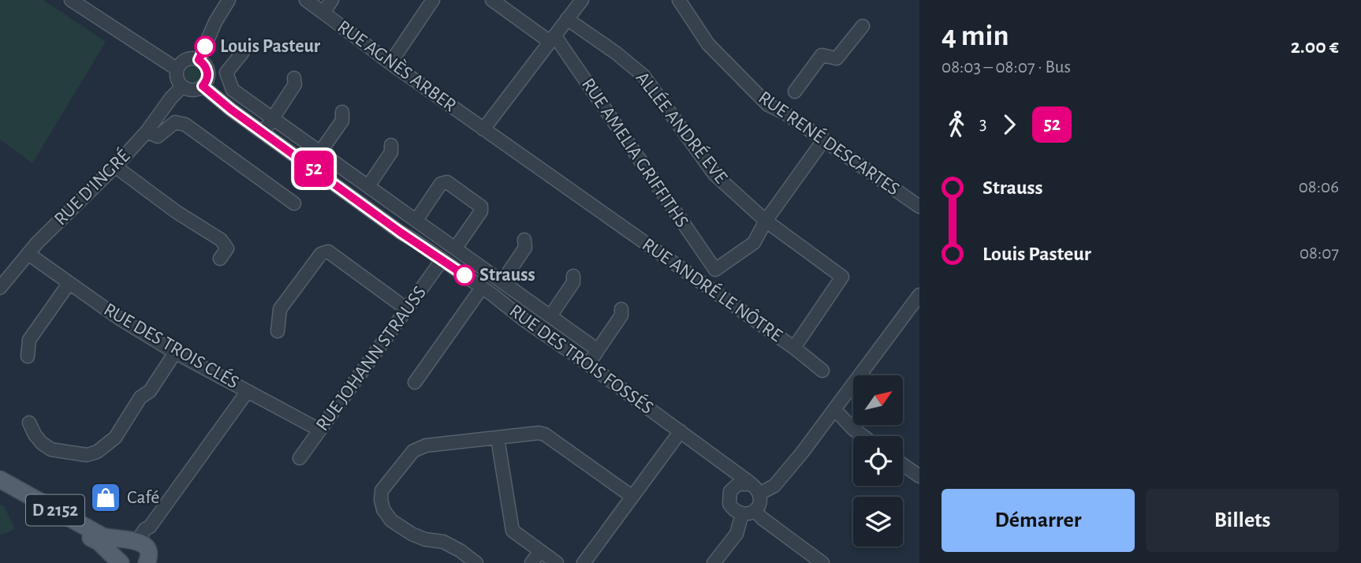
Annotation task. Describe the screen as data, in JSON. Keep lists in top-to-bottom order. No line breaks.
{"streets":{"main road":["D 2152"],"street":["RUE AGNÈS ARBER","ALLÉE ANDRÉ EVE","RUE RENÉ DESCARTES","RUE AMELIA GRIFFITHS","RUE D'INGRÉ","RUE ANDRÉ LE NÔTRE","RUE DES TROIS CLÉS","RUE JOHANN STRAUSS","RUE DES TROIS FOSSÉS"]},"crossings":[["RUE AGNÈS ARBER","RUE ANDRÉ LE NÔTRE"],["ALLÉE ANDRÉ EVE","RUE AMELIA GRIFFITHS"],["ALLÉE ANDRÉ EVE","RUE ANDRÉ LE NÔTRE"],["RUE AMELIA GRIFFITHS","RUE ANDRÉ LE NÔTRE"],["RUE D'INGRÉ","RUE DES TROIS CLÉS"],["RUE D'INGRÉ","RUE DES TROIS FOSSÉS"],["RUE DES TROIS CLÉS","RUE JOHANN STRAUSS"],["RUE JOHANN STRAUSS","RUE DES TROIS FOSSÉS"]],"places":{"other":["Louis Pasteur","Strauss"],"shop":["Café"]},"lines":["bus line 52"],"north":"top right","page":{"on_map":"52","heading":["4 min","08:03 – 08:07 · Bus","2.00 €"],"legs":["3","52"],"list":[{"name":"Strauss","value":"08:06"},{"name":"Louis Pasteur","value":"08:07"}],"buttons":["Démarrer","Billets"]}}
